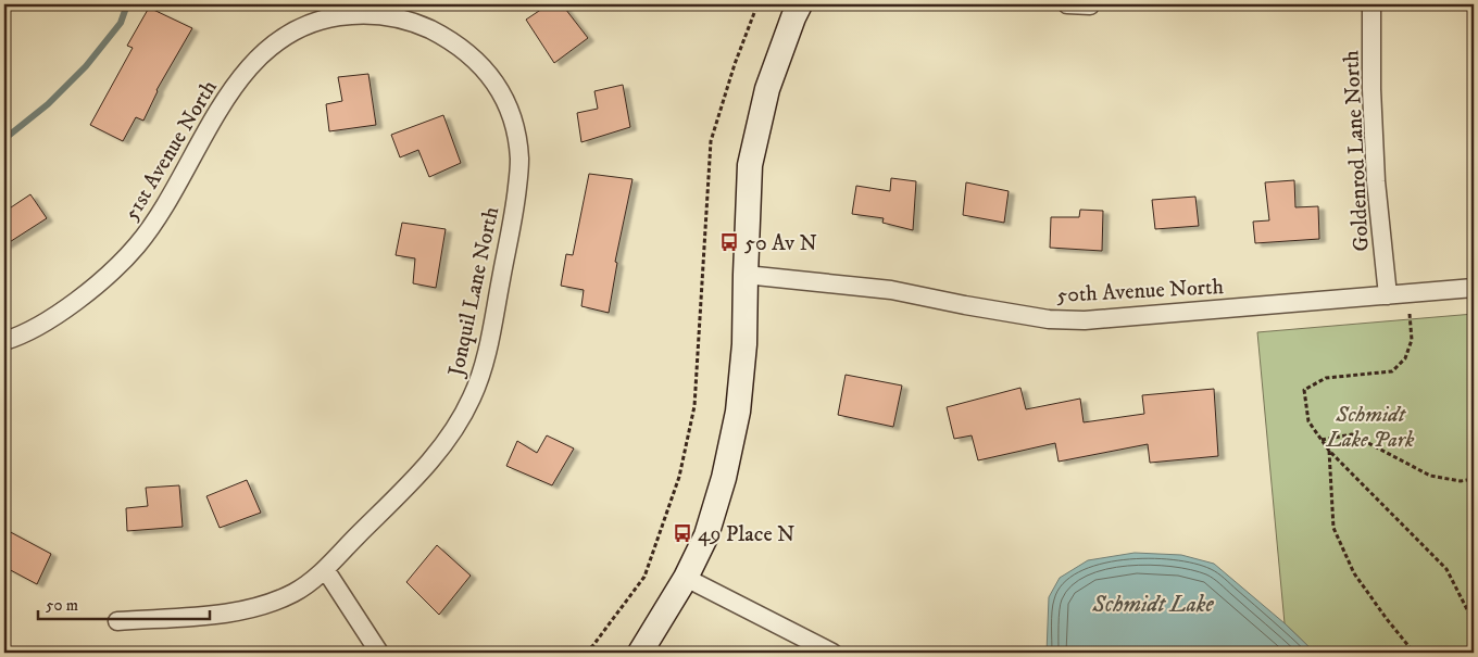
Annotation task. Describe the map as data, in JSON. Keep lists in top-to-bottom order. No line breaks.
{"streets":{"street":["51st Avenue North","Goldenrod Lane North","50th Avenue North","Jonquil Lane North"]},"crossings":[["51st Avenue North","Jonquil Lane North"],["Goldenrod Lane North","50th Avenue North"]],"water":["Schmidt Lake"],"parks":["Schmidt Lake Park"],"places":{"bus stop":["50 Av N","49 Place N"]},"scale_bar":"50 m"}
